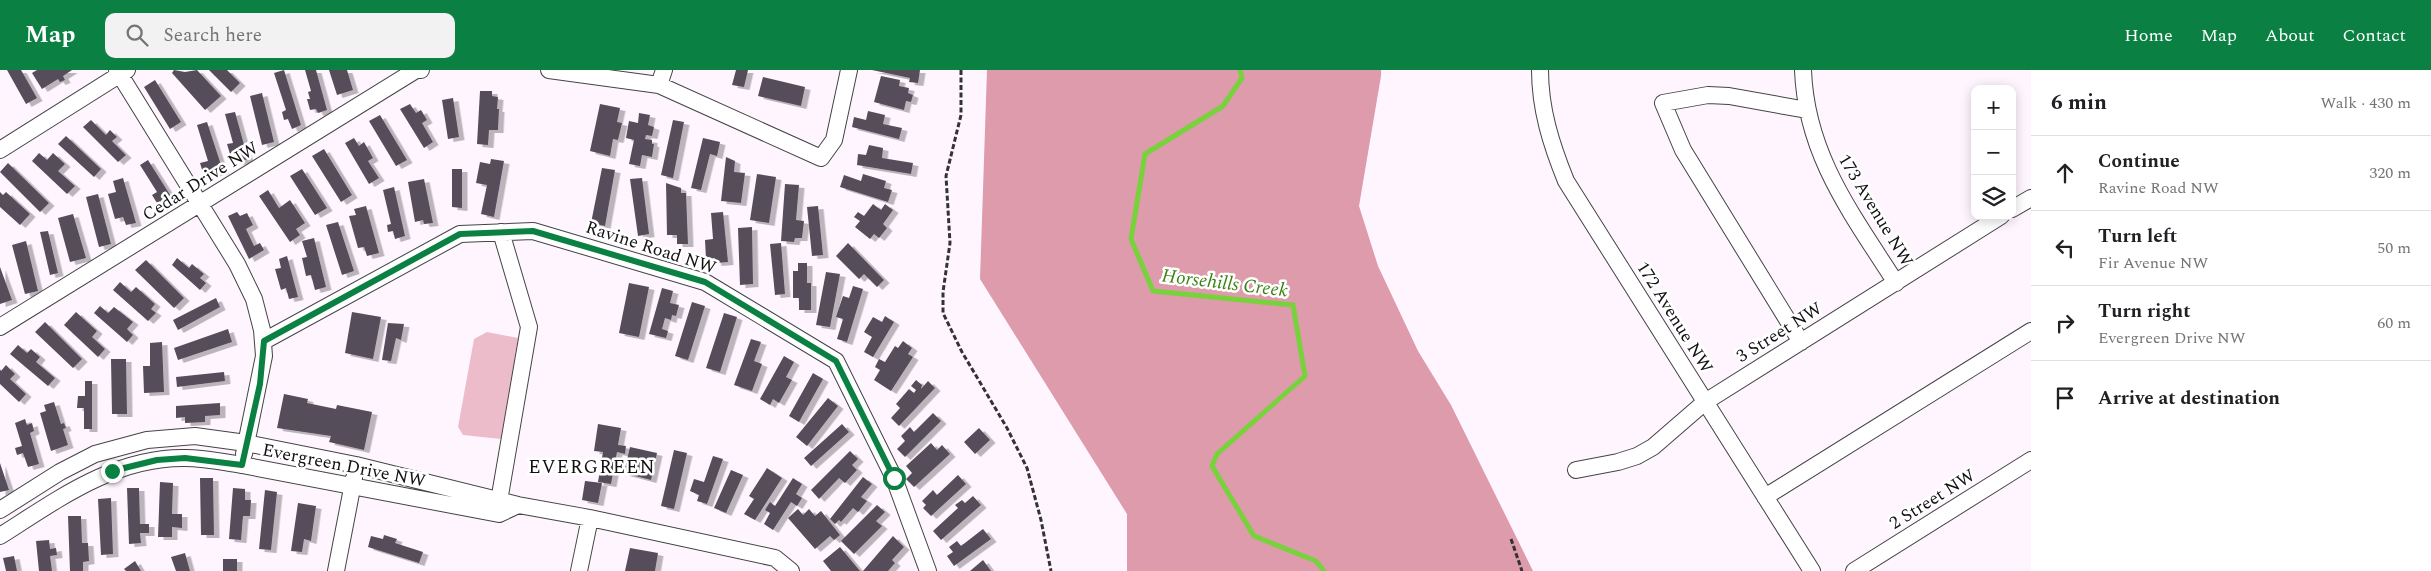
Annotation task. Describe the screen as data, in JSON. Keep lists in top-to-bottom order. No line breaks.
{"streets":{"street":["Cedar Drive NW","173 Avenue NW","Ravine Road NW","172 Avenue NW","3 Street NW","Evergreen Drive NW","2 Street NW"]},"crossings":[["173 Avenue NW","3 Street NW"],["172 Avenue NW","3 Street NW"]],"districts":["EVERGREEN"],"water":["Horsehills Creek"],"page":{"header":"Map","search":"Search here","nav":["Home","Map","About","Contact"],"heading":["6 min","Walk · 430 m"],"map_buttons":["+","−"],"list":[["Continue","Ravine Road NW","320 m"],["Turn left","Fir Avenue NW","50 m"],["Turn right","Evergreen Drive NW","60 m"],"Arrive at destination"]}}
